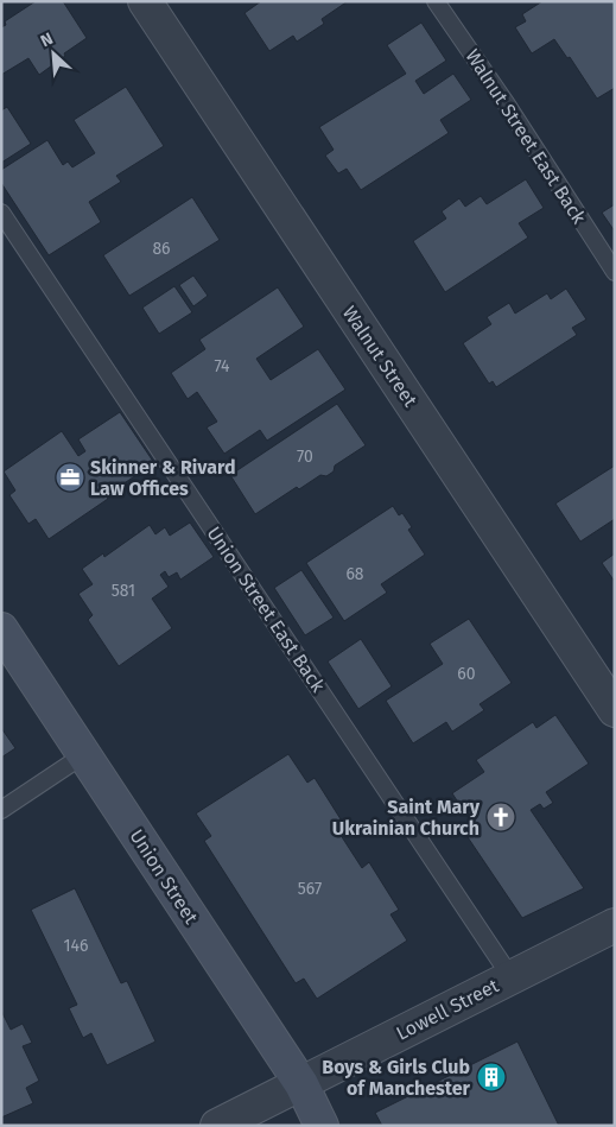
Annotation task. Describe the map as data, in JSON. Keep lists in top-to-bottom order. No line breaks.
{"streets":{"street":["Walnut Street","Union Street","Lowell Street"],"lane":["Walnut Street East Back","Union Street East Back"]},"crossings":[["Union Street East Back","Lowell Street"],["Union Street","Lowell Street"]],"places":{"office":["Skinner & Rivard Law Offices"],"church":["Saint Mary Ukrainian Church"],"building":["Boys & Girls Club of Manchester"]},"house_numbers":["86","74","70","68","581","60","567","146"],"north":"top left"}
